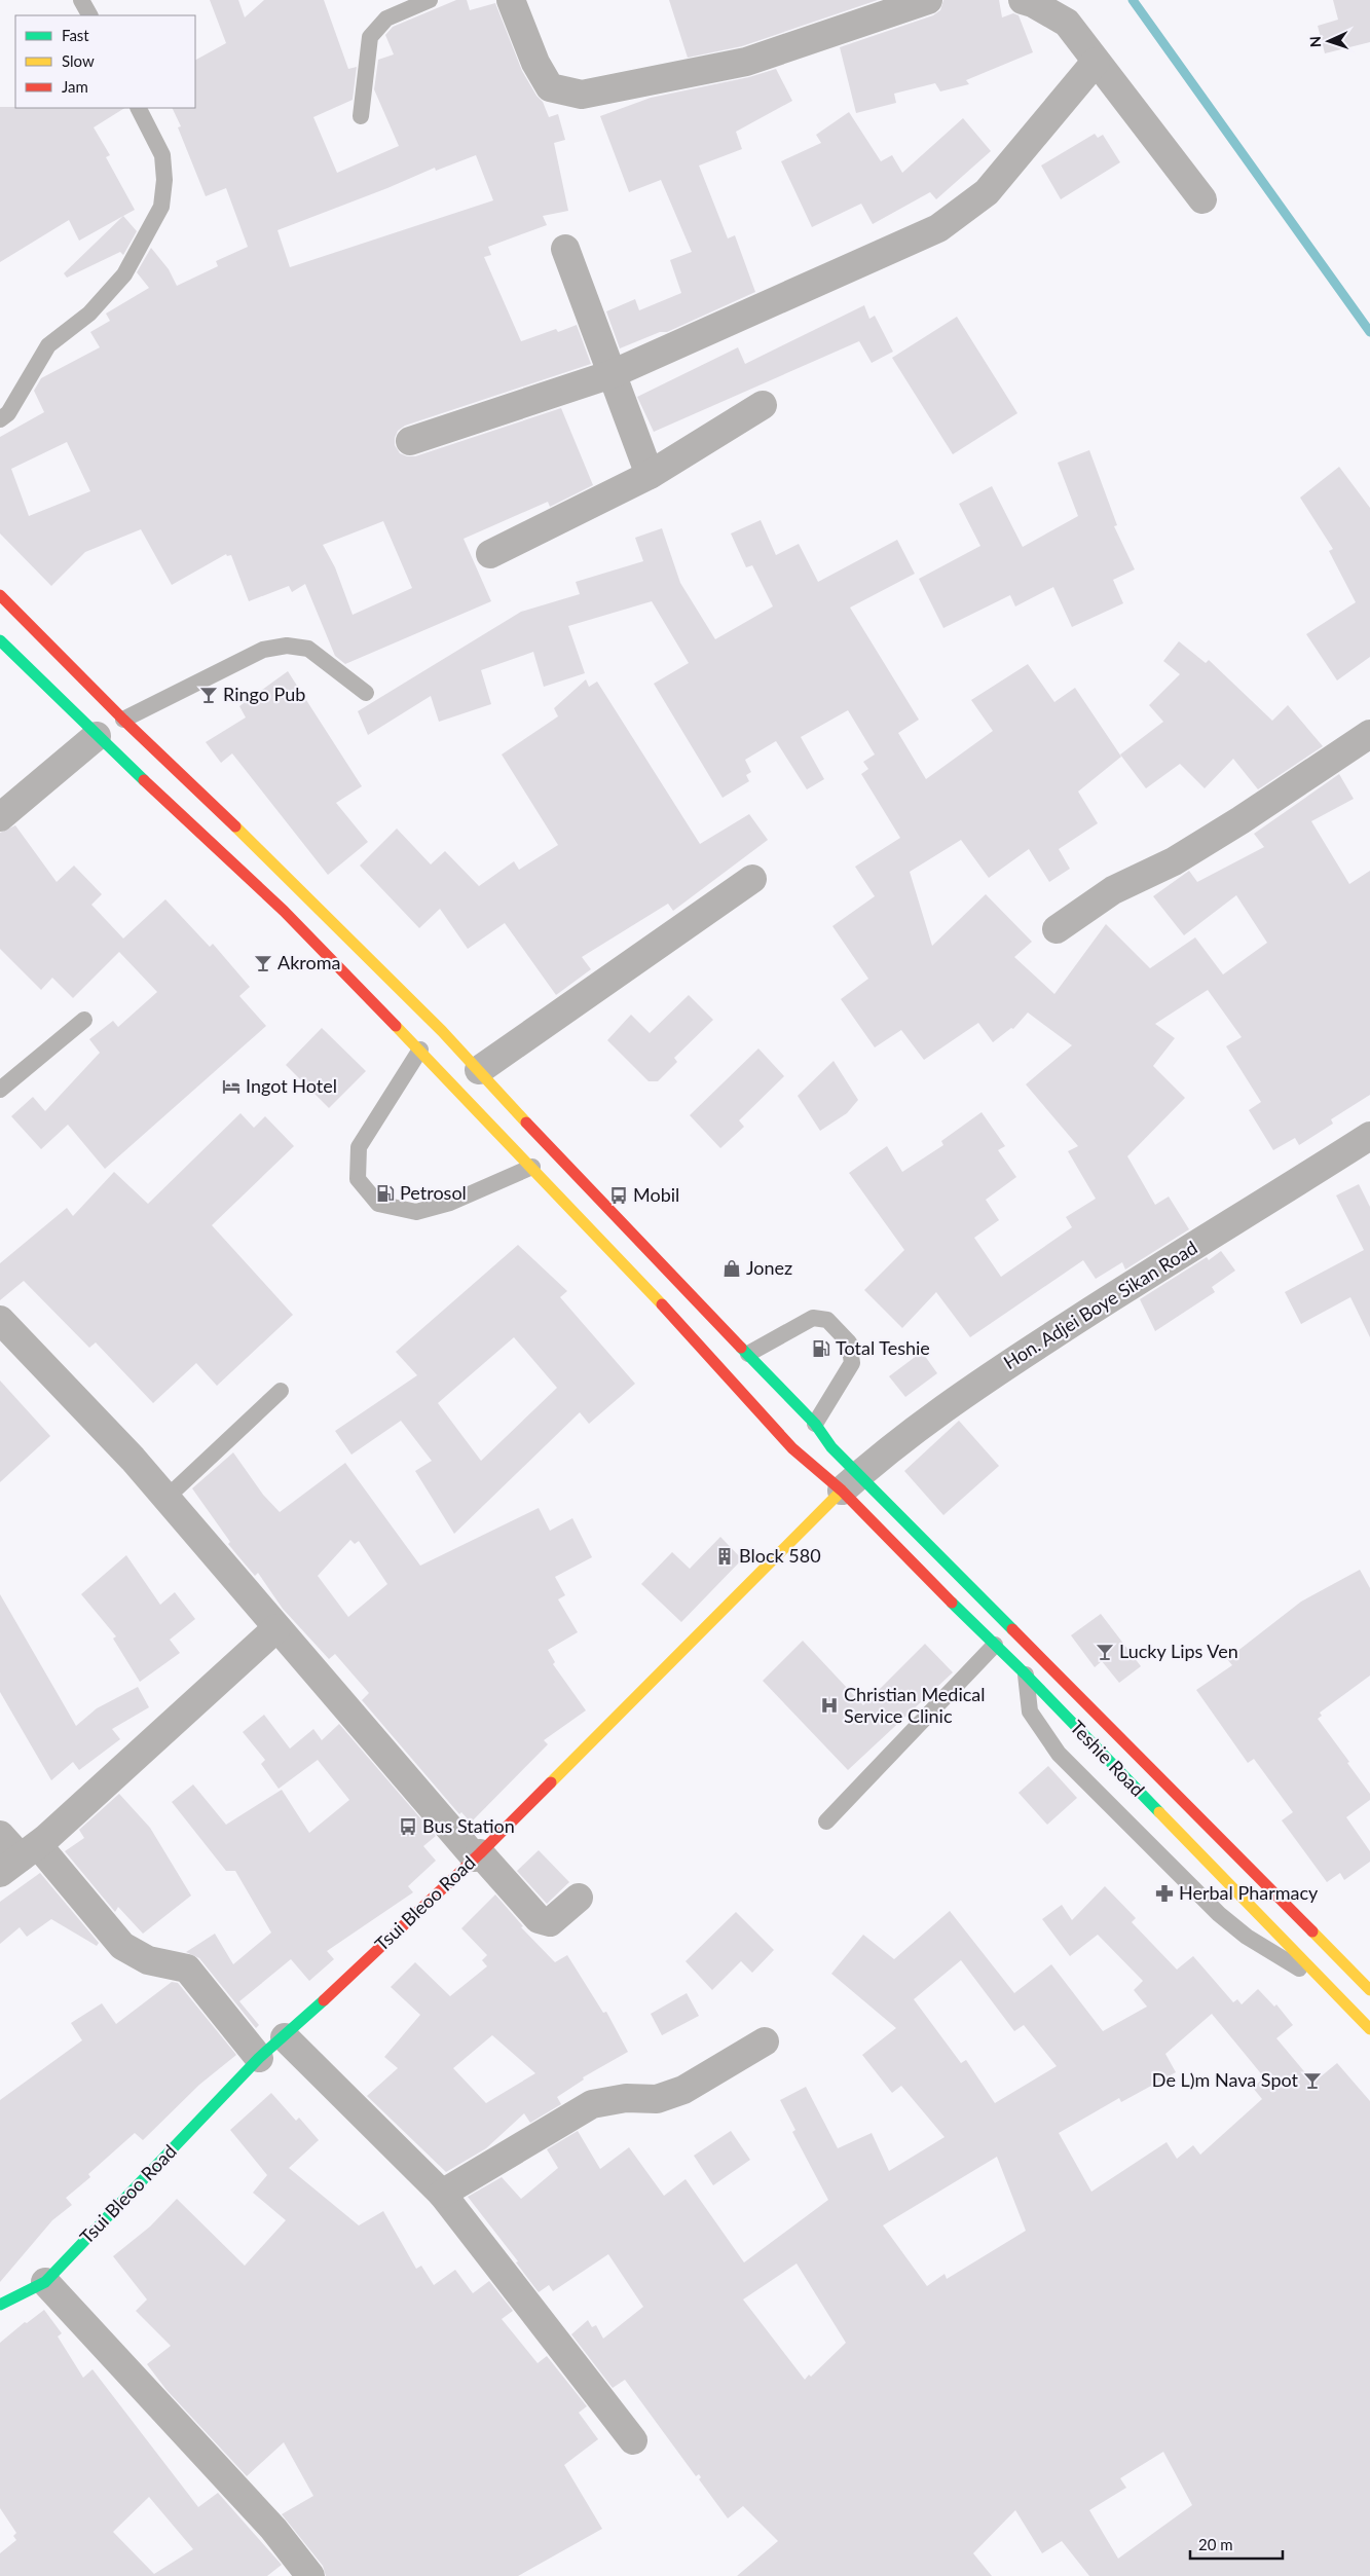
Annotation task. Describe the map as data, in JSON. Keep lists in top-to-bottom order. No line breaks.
{"streets":{"main road":["Teshie Road","Tsui Bleoo Road"],"street":["Hon. Adjei Boye Sikan Road"]},"crossings":[["Hon. Adjei Boye Sikan Road","Teshie Road"],["Hon. Adjei Boye Sikan Road","Tsui Bleoo Road"],["Teshie Road","Tsui Bleoo Road"]],"places":{"bar":["Ringo Pub","Akroma","Lucky Lips Ven","De L)m Nava Spot"],"hotel":["Ingot Hotel"],"fuel station":["Petrosol","Total Teshie"],"bus stop":["Mobil","Bus Station"],"shop":["Jonez"],"building":["Block 580"],"hospital":["Christian Medical Service Clinic"],"pharmacy":["Herbal Pharmacy"]},"legend":["Fast","Slow","Jam"],"scale_bar":"20 m","north":"left"}
